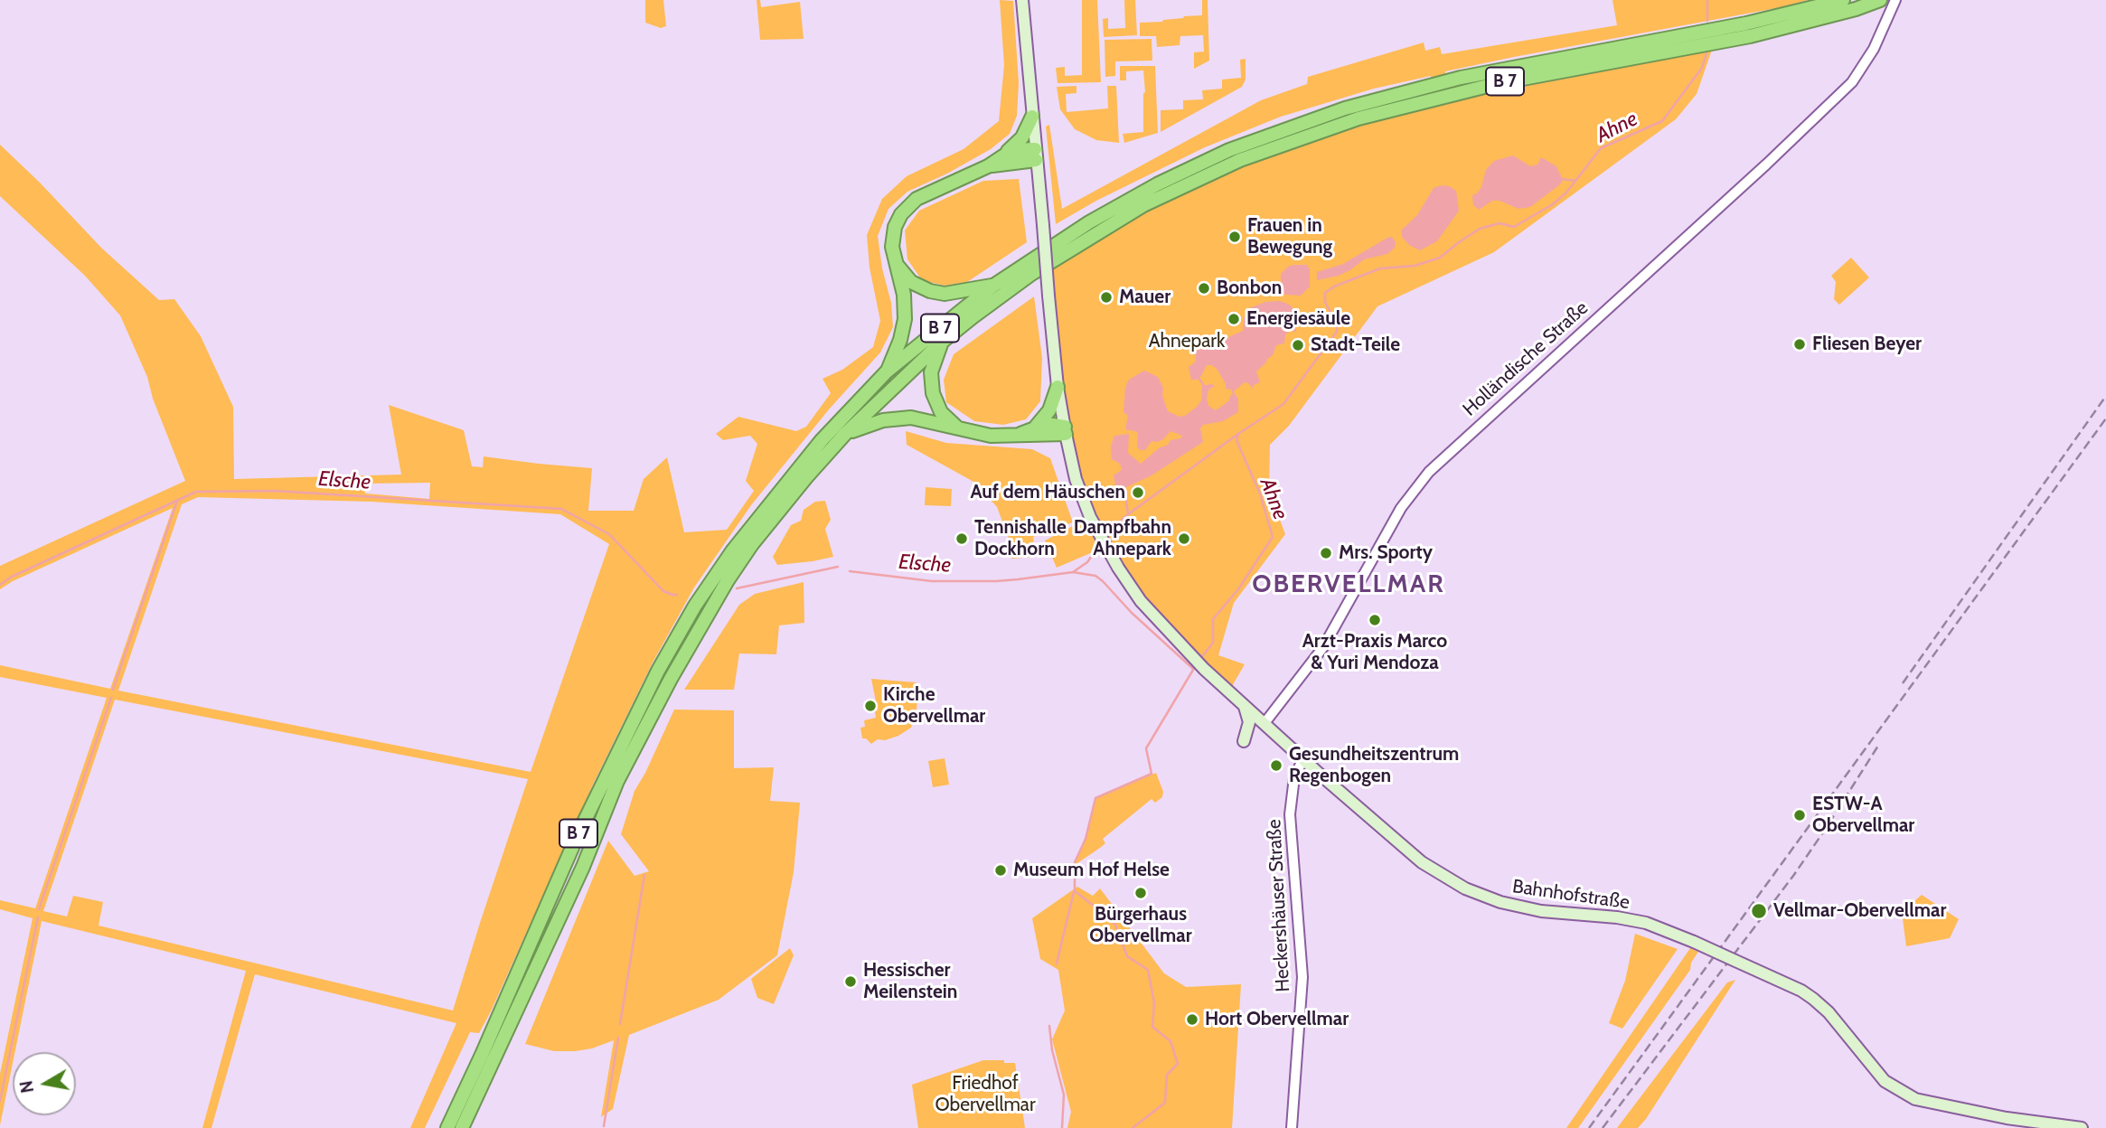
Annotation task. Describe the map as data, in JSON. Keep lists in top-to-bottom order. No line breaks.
{"streets":{"highway":["B 7"],"main road":["Bahnhofstraße"],"street":["Holländische Straße","Heckershäuser Straße"]},"crossings":[["Holländische Straße","Bahnhofstraße"],["Bahnhofstraße","Heckershäuser Straße"]],"districts":["OBERVELLMAR"],"water":["Ahne","Elsche"],"parks":["Ahnepark","Friedhof Obervellmar"],"places":["Frauen in Bewegung","Bonbon","Mauer","Energiesäule","Fliesen Beyer","Stadt-Teile","Auf dem Häuschen","Tennishalle Dockhorn","Dampfbahn Ahnepark","Mrs. Sporty","Arzt-Praxis Marco & Yuri Mendoza","Kirche Obervellmar","Gesundheitszentrum Regenbogen","ESTW-A Obervellmar","Museum Hof Helse","Bürgerhaus Obervellmar","Vellmar-Obervellmar","Hessischer Meilenstein","Hort Obervellmar"],"north":"left"}
